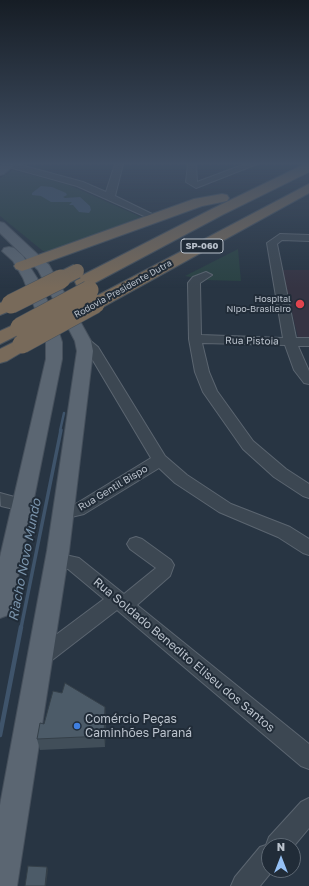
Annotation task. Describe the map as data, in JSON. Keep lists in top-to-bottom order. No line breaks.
{"streets":{"highway":["SP-060","Rodovia Presidente Dutra"],"street":["Rua Pistoia","Rua Gentil Bispo","Rua Soldado Benedito Eliseu dos Santos"]},"water":["Riacho Novo Mundo"],"places":["Hospital Nipo-Brasileiro","Comércio Peças Caminhões Paraná"],"north":"top"}
